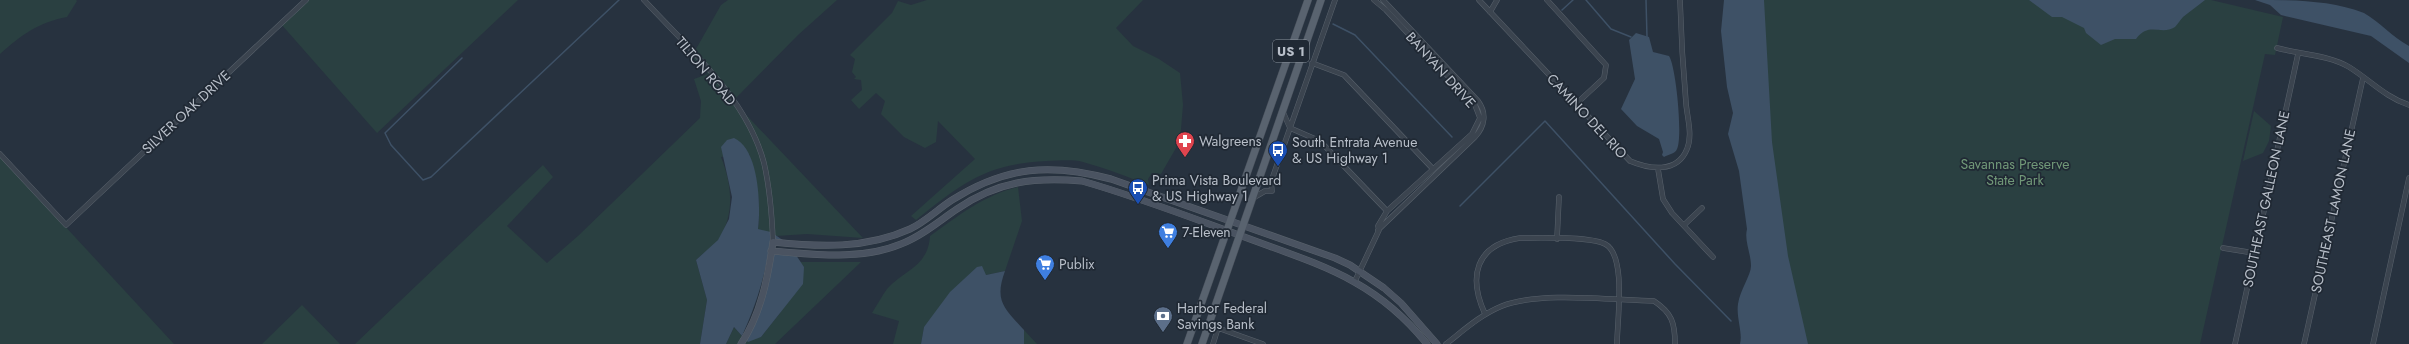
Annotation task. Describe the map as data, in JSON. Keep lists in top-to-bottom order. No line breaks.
{"streets":{"main road":["US 1"],"street":["BANYAN DRIVE","TILTON ROAD","SILVER OAK DRIVE","CAMINO DEL RIO","SOUTHEAST GALLEON LANE","SOUTHEAST LAMON LANE"]},"parks":["Savannas Preserve State Park"],"places":{"pharmacy":["Walgreens"],"bus stop":["South Entrata Avenue & US Highway 1","Prima Vista Boulevard & US Highway 1"],"supermarket":["7-Eleven","Publix"],"bank":["Harbor Federal Savings Bank"]}}
